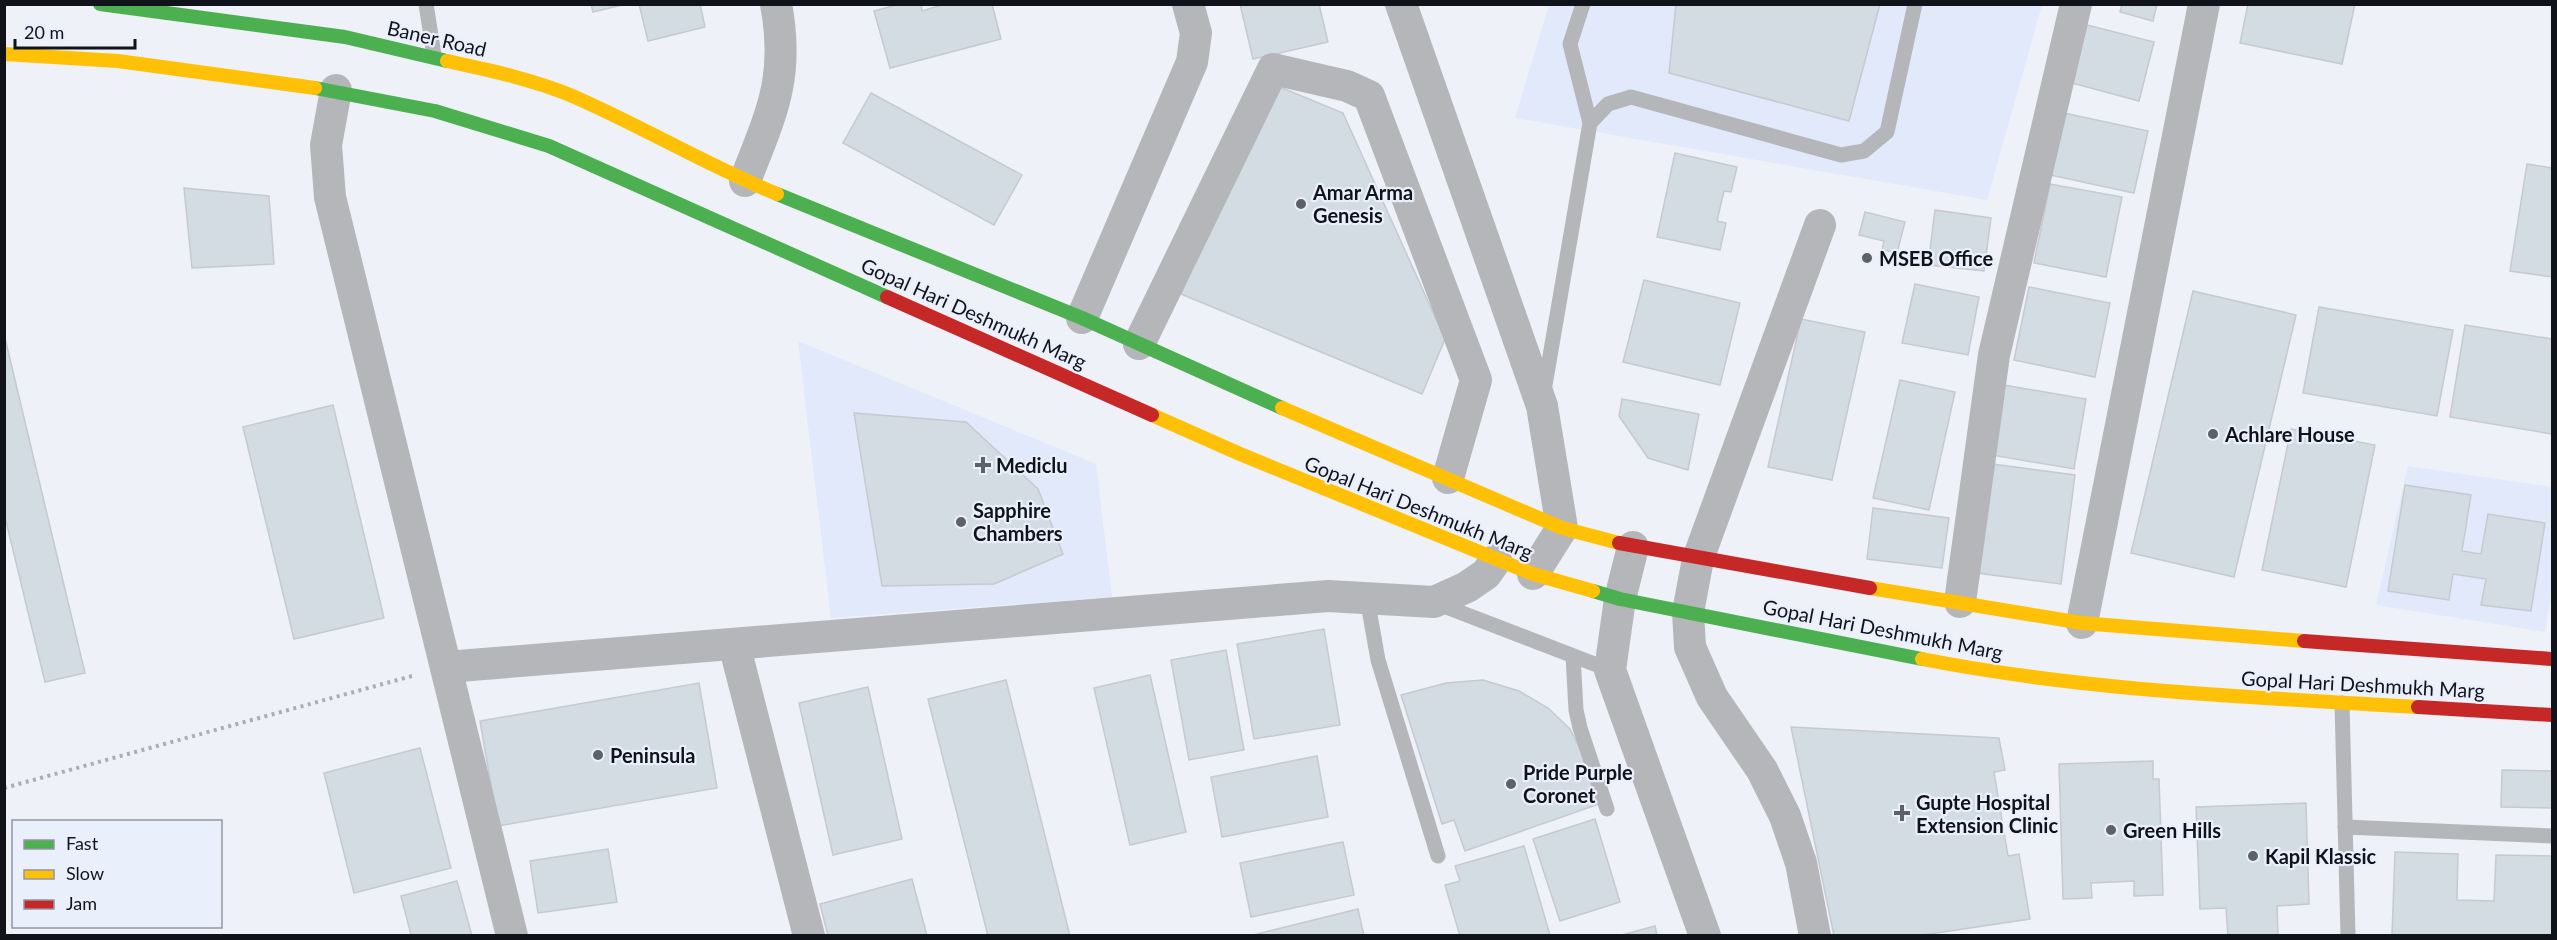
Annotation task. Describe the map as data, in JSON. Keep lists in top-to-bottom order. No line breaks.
{"streets":{"main road":["Baner Road","Gopal Hari Deshmukh Marg"]},"crossings":[["Baner Road","Gopal Hari Deshmukh Marg"]],"places":{"other":["Amar Arma Genesis","MSEB Office","Achlare House","Sapphire Chambers","Peninsula","Pride Purple Coronet","Green Hills","Kapil Klassic"],"health":["Mediclu","Gupte Hospital Extension Clinic"]},"legend":["Fast","Slow","Jam"],"scale_bar":"20 m"}
